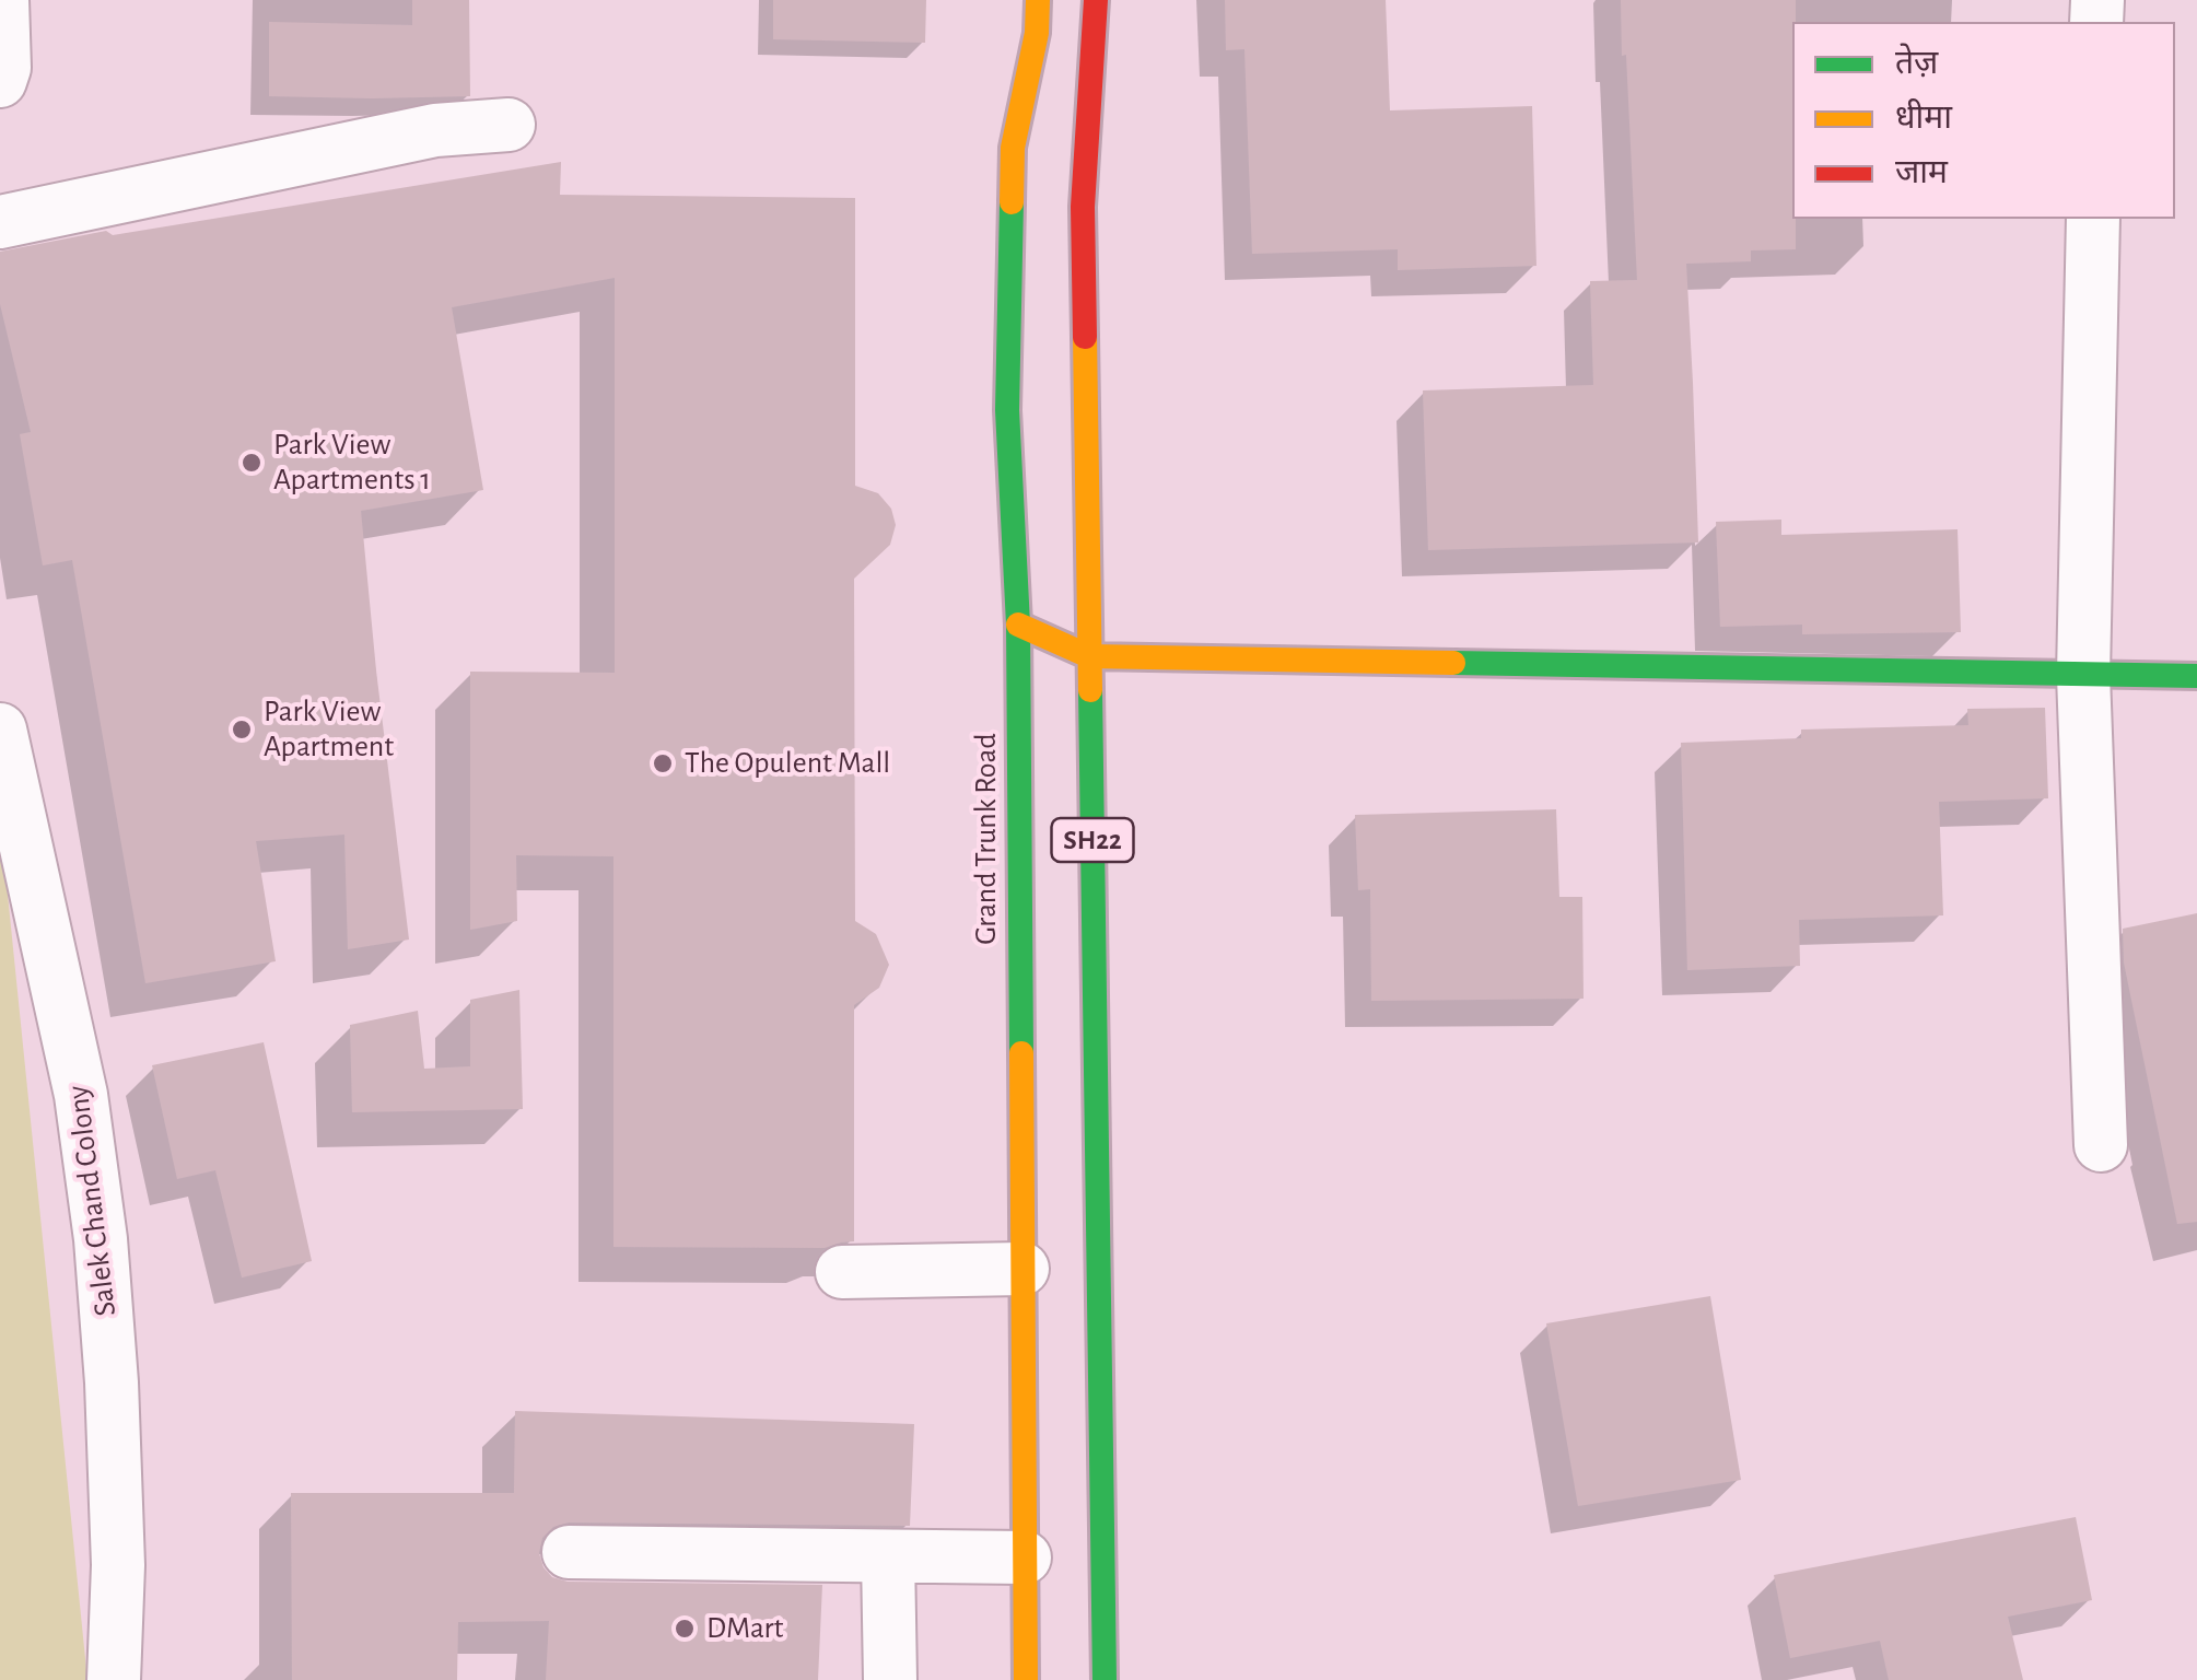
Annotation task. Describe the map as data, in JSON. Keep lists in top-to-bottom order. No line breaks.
{"streets":{"main road":["Grand Trunk Road","SH22"],"street":["Salek Chand Colony"]},"places":["Park View Apartments 1","Park View Apartment","The Opulent Mall","DMart"],"legend":["तेज़","धीमा","जाम"]}
